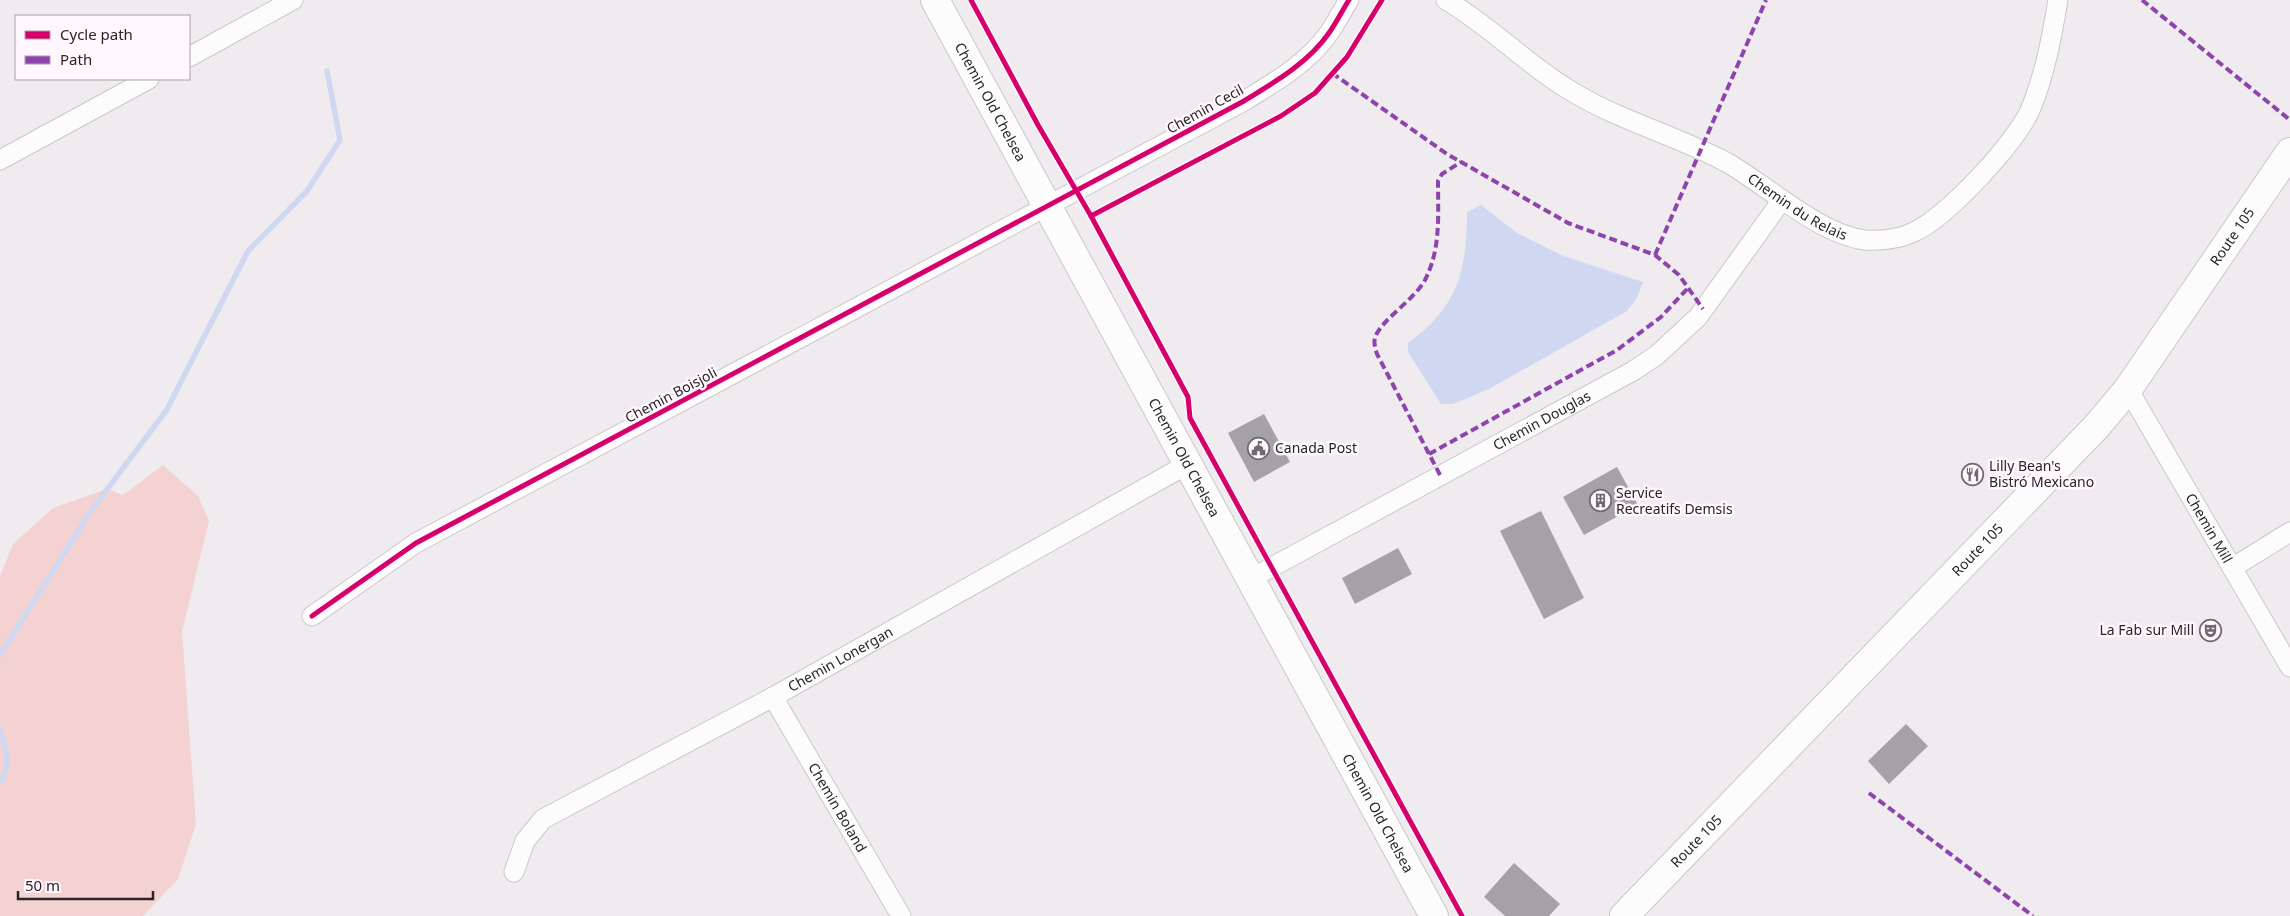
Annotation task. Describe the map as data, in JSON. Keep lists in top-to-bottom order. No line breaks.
{"streets":{"street":["Chemin Old Chelsea","Chemin Cecil","Chemin du Relais","Route 105","Chemin Boisjoli","Chemin Douglas","Chemin Mill","Chemin Lonergan","Chemin Boland"]},"crossings":[["Chemin Old Chelsea","Chemin Cecil"],["Chemin Old Chelsea","Chemin Boisjoli"],["Chemin Old Chelsea","Chemin Douglas"],["Chemin Old Chelsea","Chemin Lonergan"],["Chemin Cecil","Chemin Boisjoli"],["Chemin du Relais","Chemin Douglas"],["Route 105","Chemin Mill"],["Chemin Lonergan","Chemin Boland"]],"places":{"public building":["Canada Post"],"restaurant":["Lilly Bean's Bistró Mexicano"],"building":["Service Recreatifs Demsis"],"theatre":["La Fab sur Mill"]},"legend":["Cycle path","Path"],"scale_bar":"50 m"}
